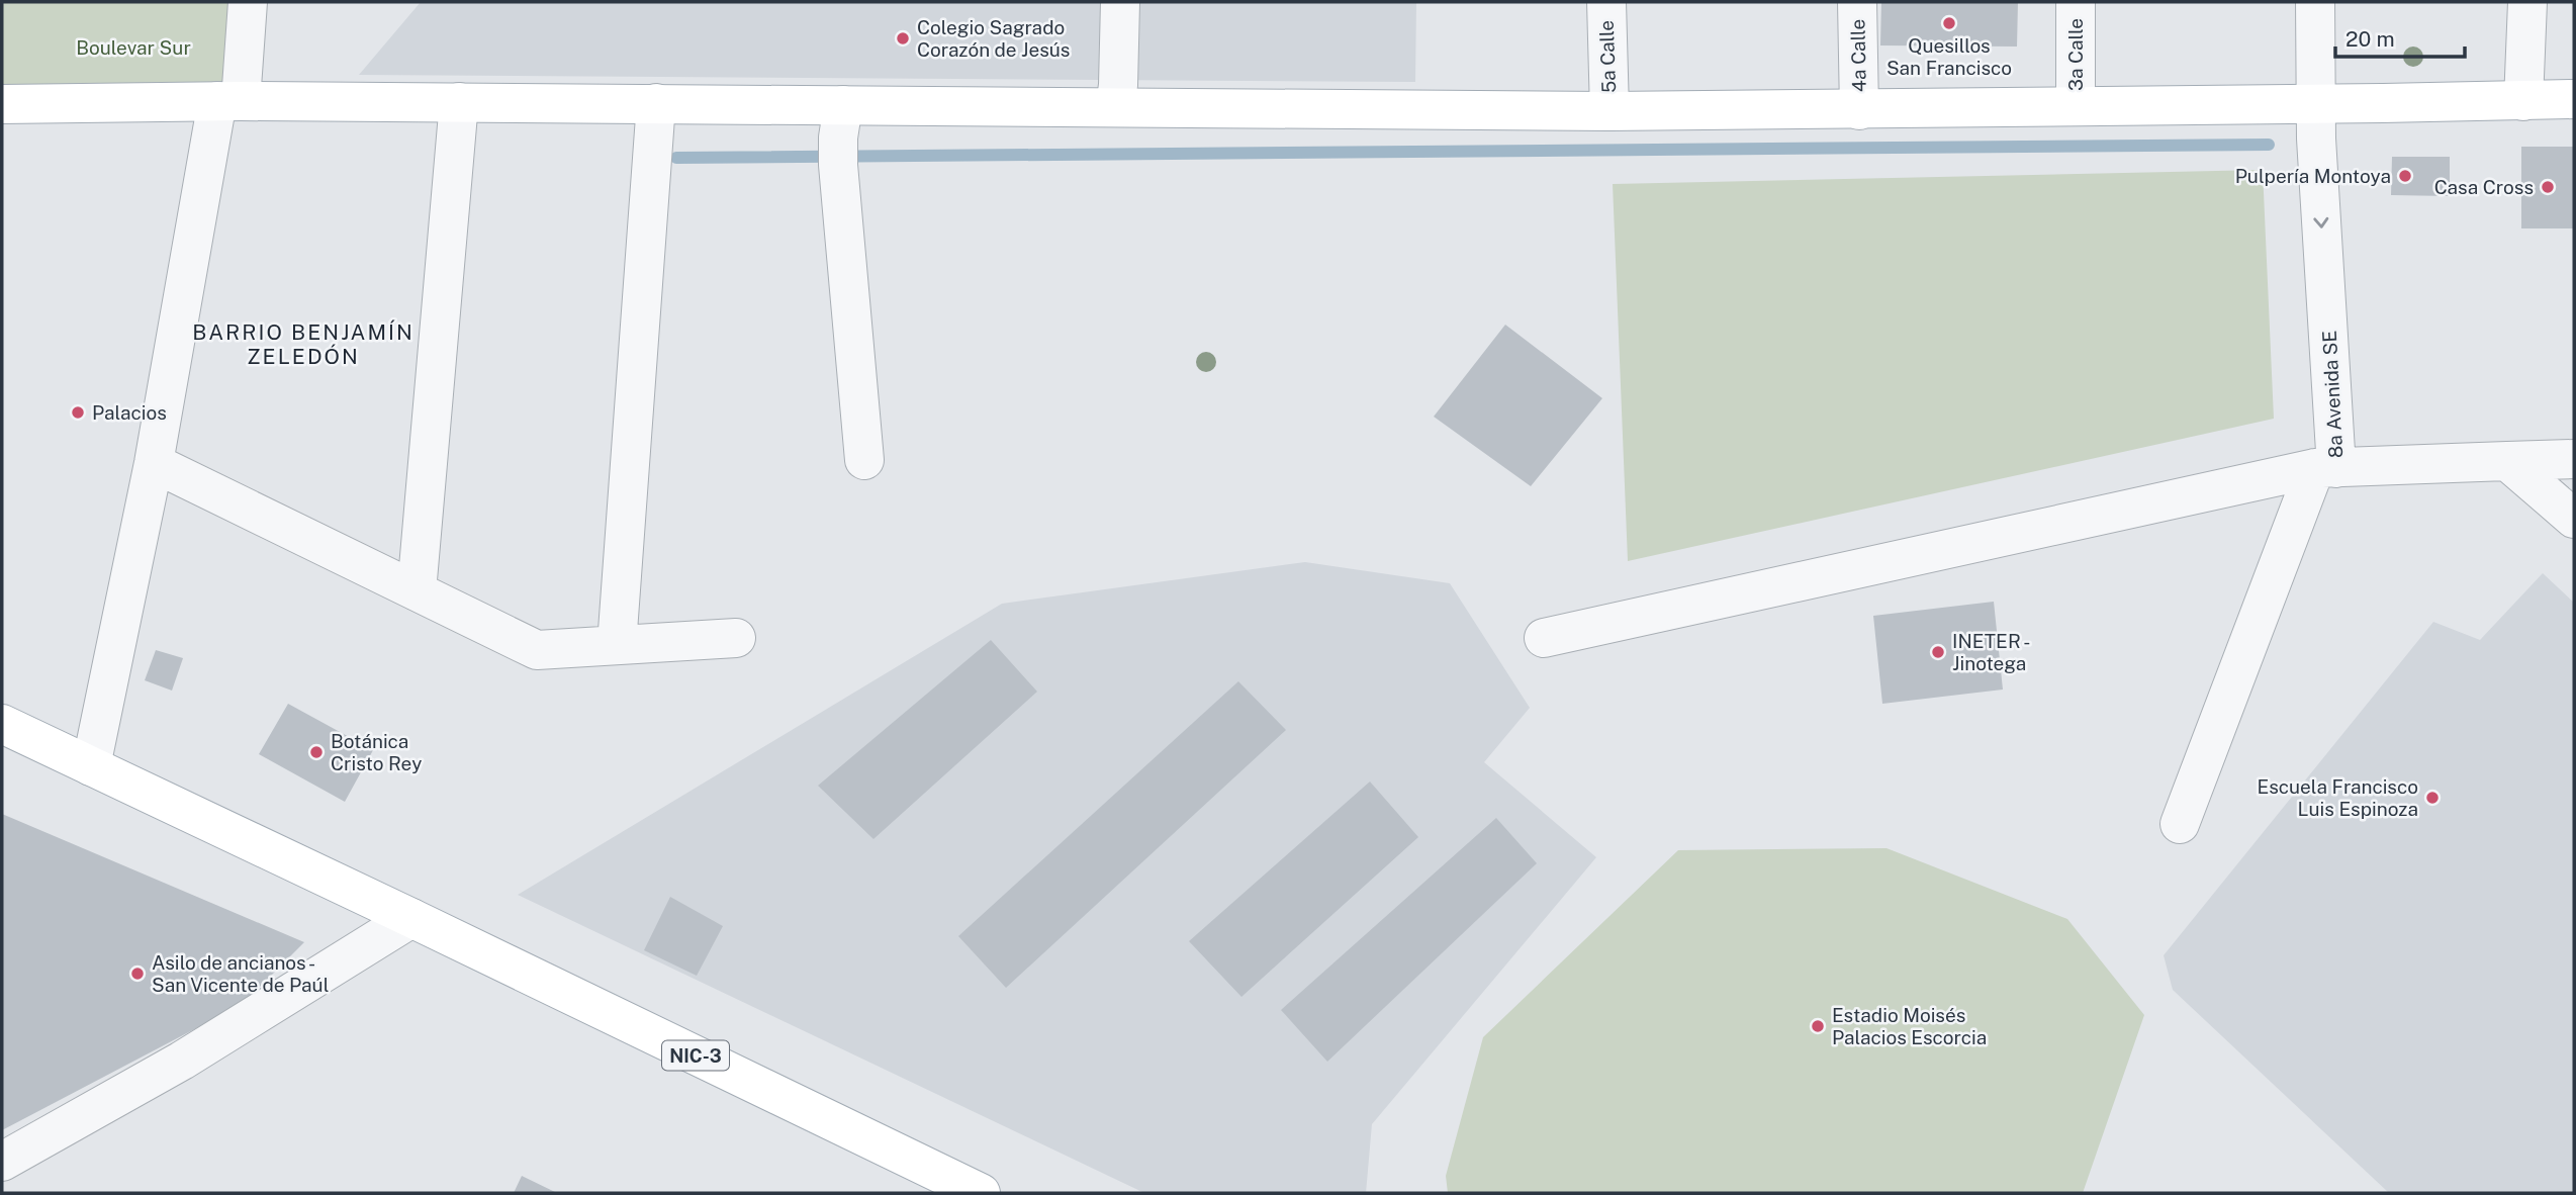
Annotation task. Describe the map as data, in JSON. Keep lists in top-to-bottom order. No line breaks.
{"streets":{"main road":["NIC-3"],"street":["3a Calle","4a Calle","5a Calle","8a Avenida SE"]},"one_way":["8a Avenida SE"],"districts":["BARRIO BENJAMÍN ZELEDÓN"],"parks":["Boulevar Sur"],"places":["Quesillos San Francisco","Colegio Sagrado Corazón de Jesús","Pulpería Montoya","Casa Cross","Palacios","INETER - Jinotega","Botánica Cristo Rey","Escuela Francisco Luis Espinoza","Asilo de ancianos - San Vicente de Paúl","Estadio Moisés Palacios Escorcia"],"scale_bar":"20 m"}
